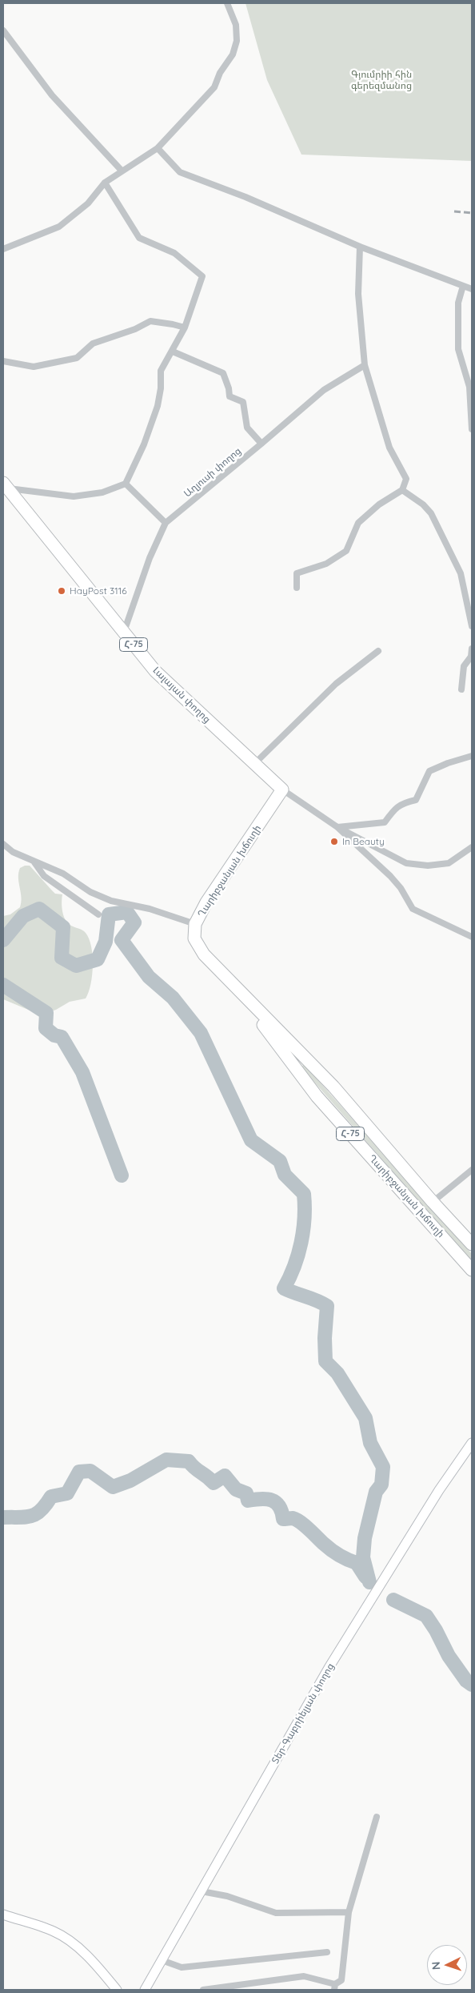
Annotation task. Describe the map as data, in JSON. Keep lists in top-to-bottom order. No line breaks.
{"streets":{"highway":["Հ-75","Լալայան փողոց","Ղարիբջանյան խճուղի"],"main road":["Տեր-Գաբրիելյան փողոց"],"street":["Աղյուսի փողոց"]},"crossings":[["Աղյուսի փողոց","Լալայան փողոց"],["Լալայան փողոց","Ղարիբջանյան խճուղի"]],"parks":["Գյումրիի հին գերեզմանոց"],"places":["HayPost 3116","In Beauty"],"north":"left"}
